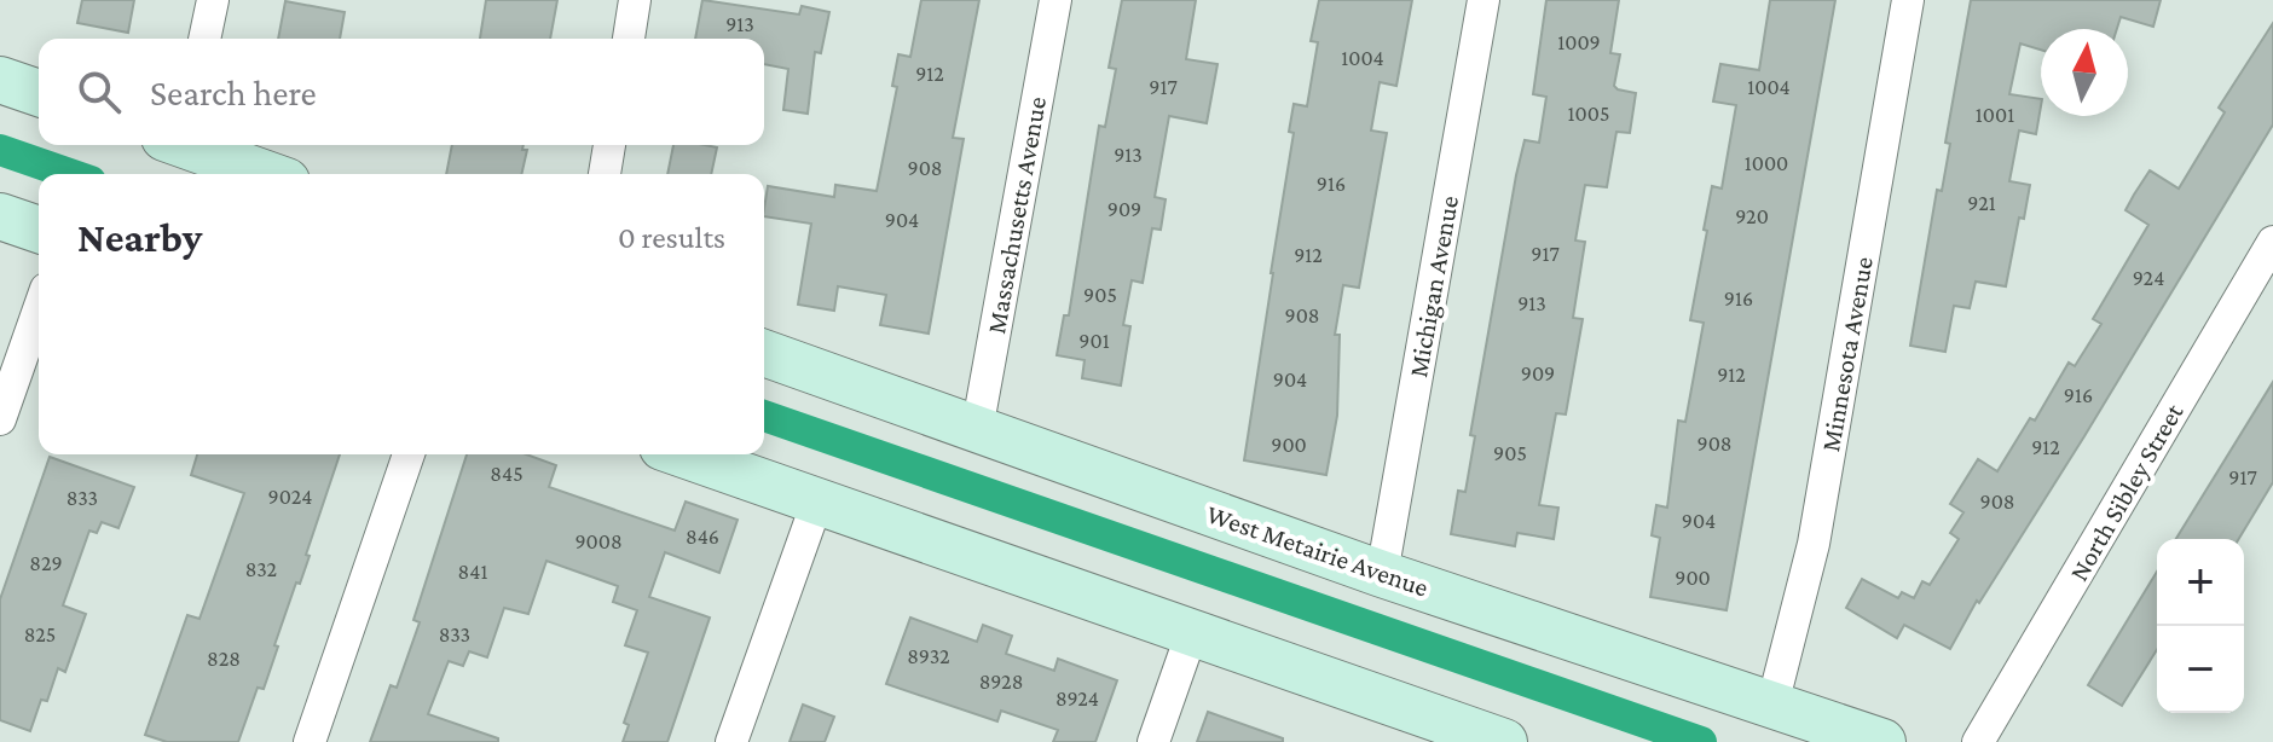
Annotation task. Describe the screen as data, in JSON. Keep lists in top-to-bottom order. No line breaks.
{"streets":{"main road":["West Metairie Avenue"],"street":["Massachusetts Avenue","Michigan Avenue","Minnesota Avenue","North Sibley Street"]},"crossings":[["Massachusetts Avenue","West Metairie Avenue"],["Michigan Avenue","West Metairie Avenue"],["Minnesota Avenue","West Metairie Avenue"]],"house_numbers":["913","1009","1004","912","917","1004","1005","1001","913","1000","908","916","921","909","920","904","917","912","924","905","916","913","908","901","909","912","904","916","908","900","912","905","845","917","9024","833","908","904","846","9008","829","832","841","900","825","833","8932","828","8928","8924"],"north":"top","page":{"search":"Search here","heading":["Nearby","0 results"],"map_buttons":["+","−"]}}
